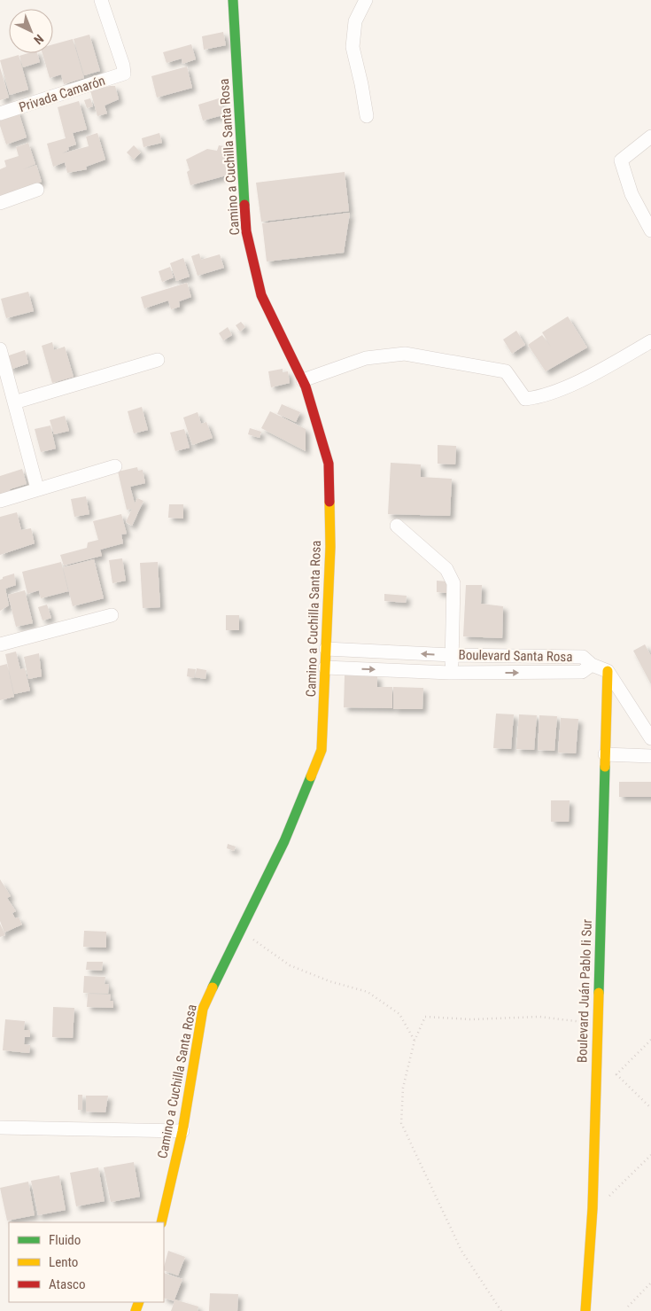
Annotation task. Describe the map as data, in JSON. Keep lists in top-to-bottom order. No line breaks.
{"streets":{"street":["Privada Camarón","Camino a Cuchilla Santa Rosa","Boulevard Santa Rosa","Boulevard Juán Pablo Ii Sur"]},"crossings":[["Camino a Cuchilla Santa Rosa","Boulevard Santa Rosa"]],"legend":["Fluido","Lento","Atasco"],"north":"bottom right"}
